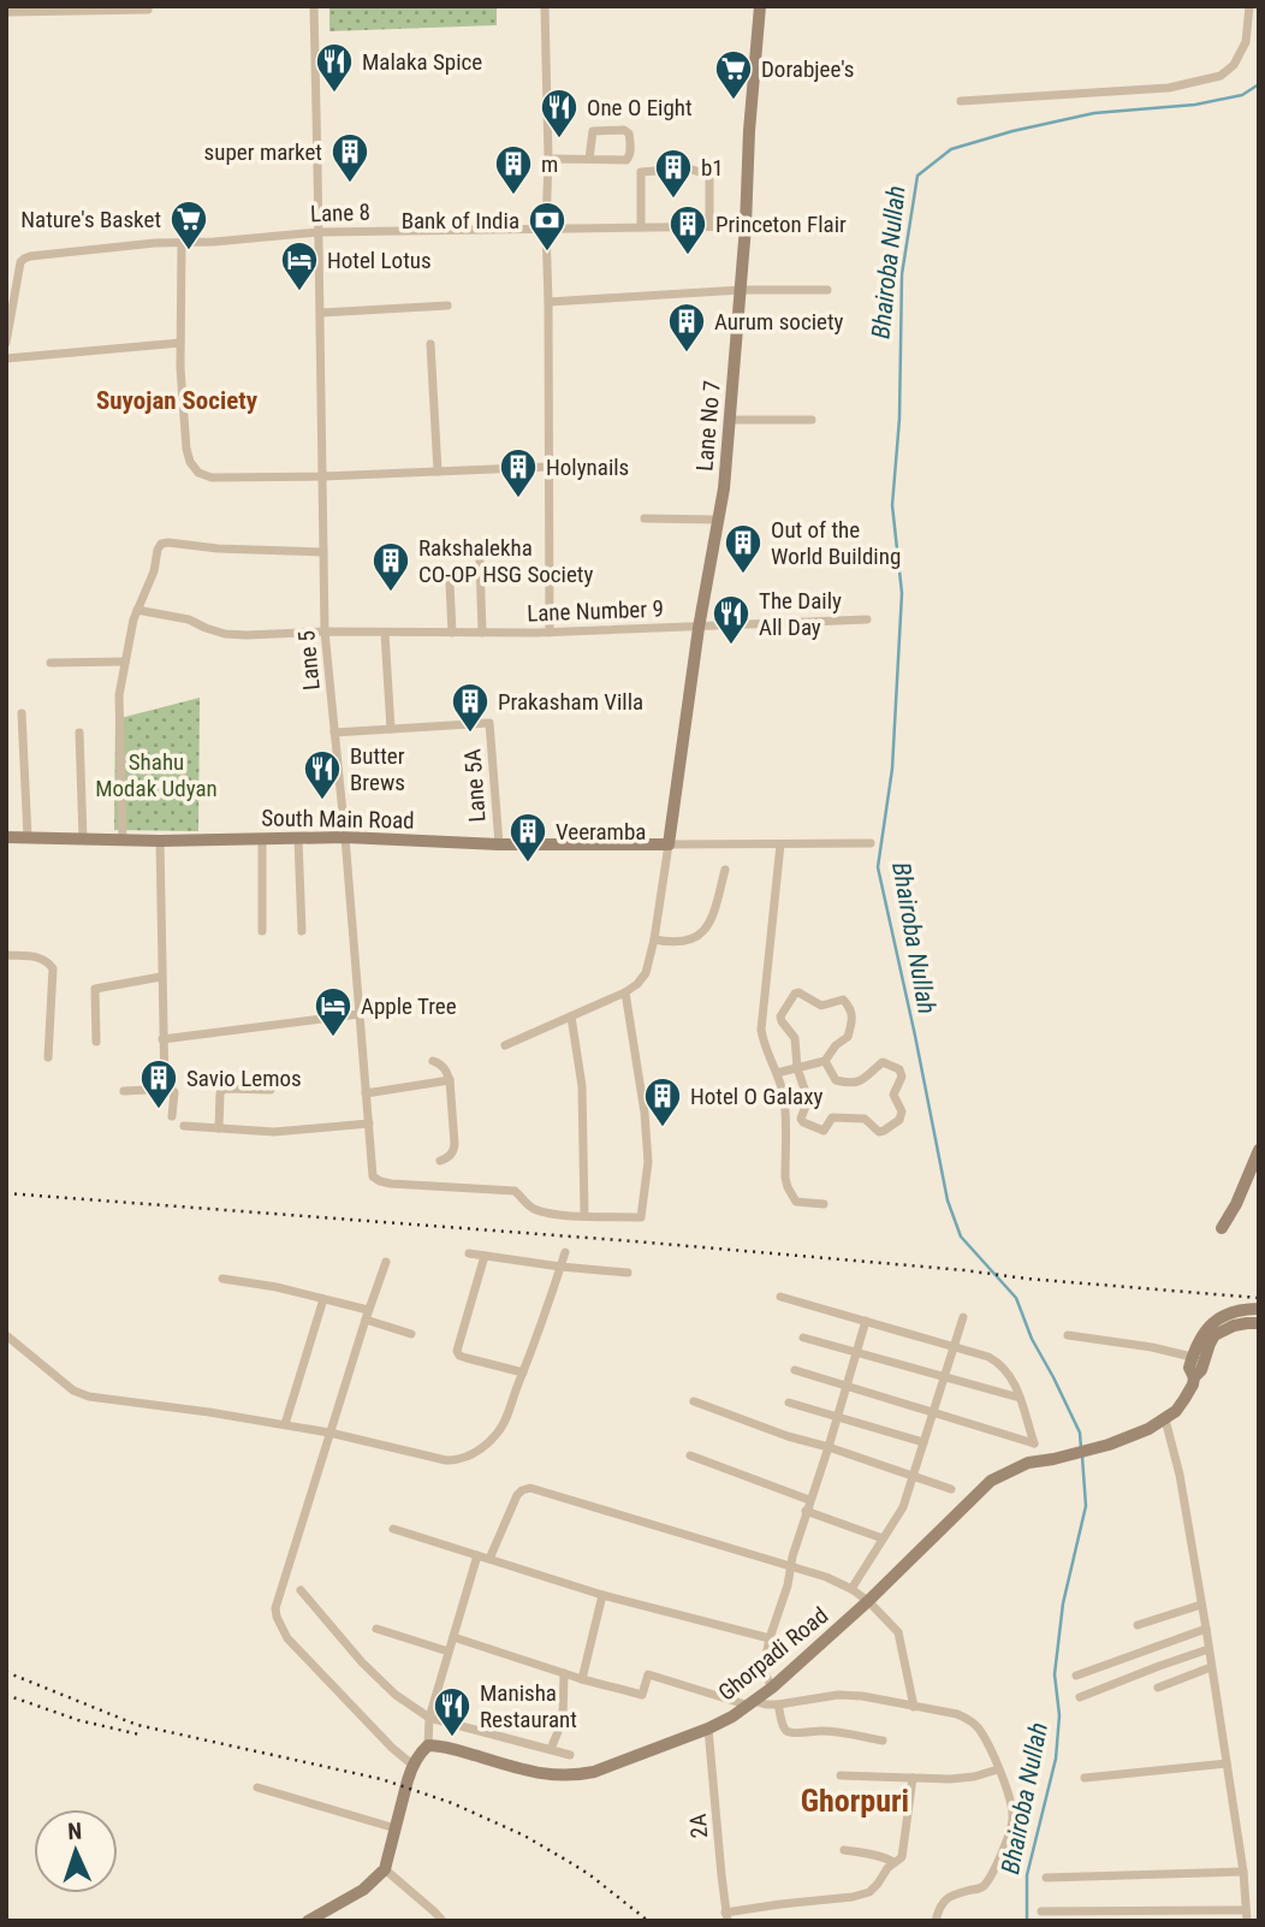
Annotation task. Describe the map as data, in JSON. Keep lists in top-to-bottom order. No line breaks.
{"streets":{"main road":["Lane No 7","South Main Road","Ghorpadi Road"],"street":["Lane 8","Lane Number 9","Lane 5","Lane 5A","2A"]},"crossings":[["Lane 8","Lane No 7"],["Lane 8","Lane 5"],["Lane No 7","Lane Number 9"],["Lane No 7","South Main Road"],["Lane Number 9","Lane 5"],["Lane 5","South Main Road"],["Lane 5A","South Main Road"],["Ghorpadi Road","2A"]],"districts":["Suyojan Society","Ghorpuri"],"water":["Bhairoba Nullah"],"parks":["Shahu Modak Udyan"],"places":{"restaurant":["Malaka Spice","One O Eight","The Daily All Day","Butter Brews","Manisha Restaurant"],"supermarket":["Dorabjee's","Nature's Basket"],"building":["super market","m","b1","Princeton Flair","Aurum society","Holynails","Out of the World Building","Rakshalekha CO-OP HSG Society","Prakasham Villa","Veeramba","Savio Lemos","Hotel O Galaxy"],"bank":["Bank of India"],"hotel":["Hotel Lotus","Apple Tree"]},"north":"top"}
